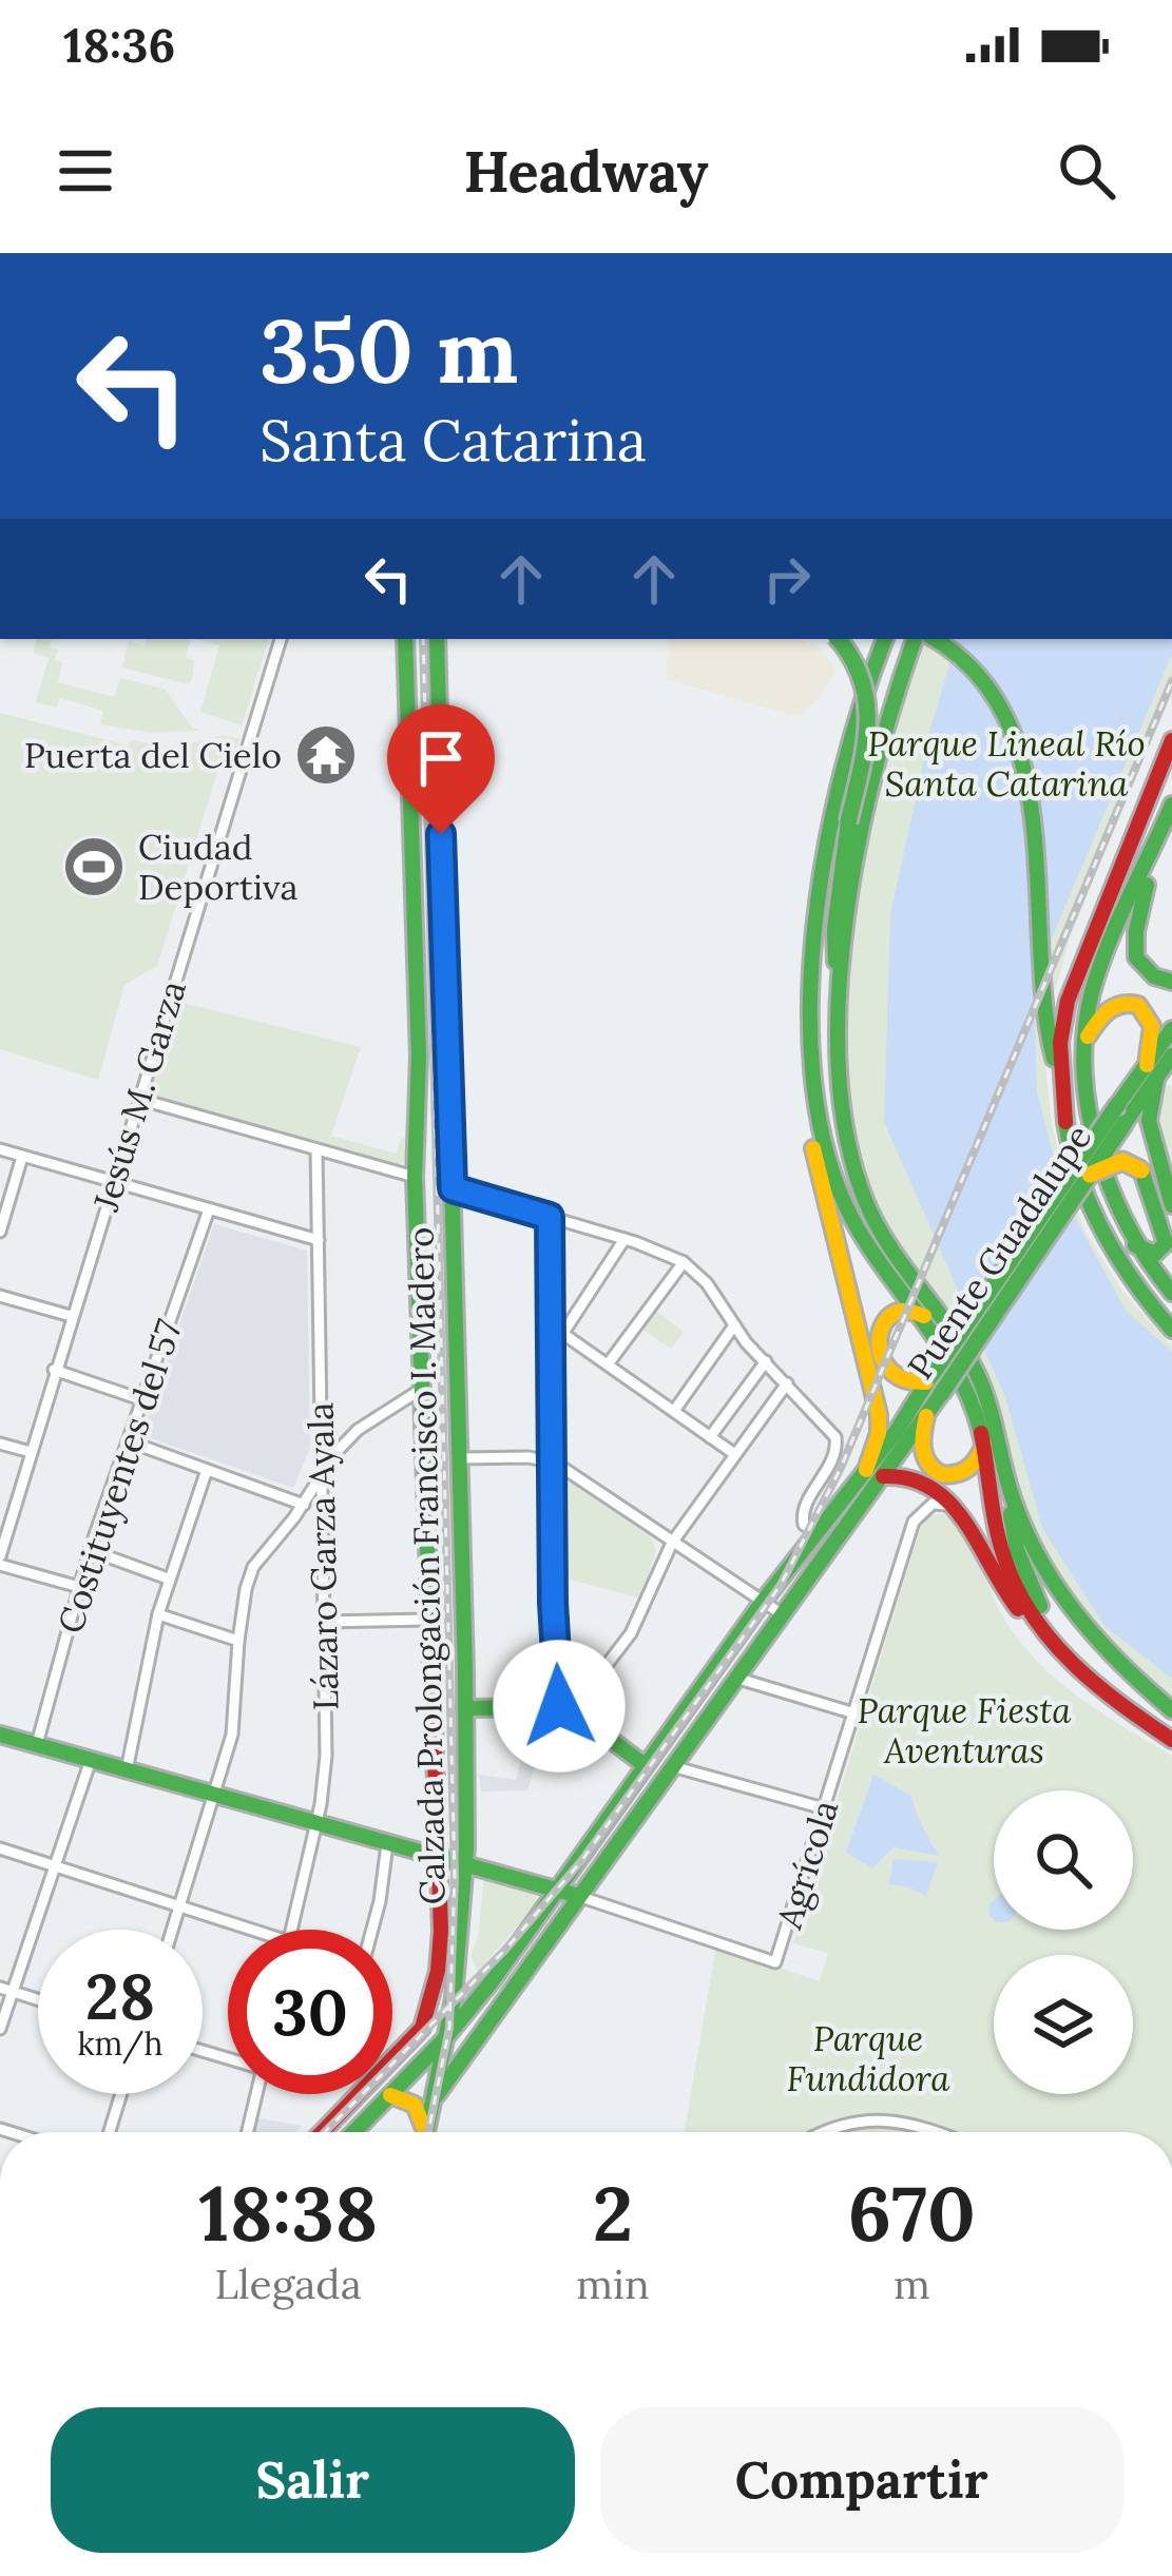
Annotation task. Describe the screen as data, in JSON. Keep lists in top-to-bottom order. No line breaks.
{"streets":{"main road":["Puente Guadalupe","Calzada Prolongación Francisco I. Madero"],"street":["Jesús M. Garza","Costituyentes del 57","Lázaro Garza Ayala","Agrícola"]},"parks":["Parque Lineal Río Santa Catarina","Parque Fiesta Aventuras","Parque Fundidora"],"places":{"temple":["Puerta del Cielo"],"sports":["Ciudad Deportiva"]},"page":{"status":"18:36","header":"Headway","turn":["350 m","Santa Catarina"],"speed":"28 km/h","limit":"30","eta":["18:38","Llegada","2","min","670","m"],"buttons":["Salir","Compartir"]}}
